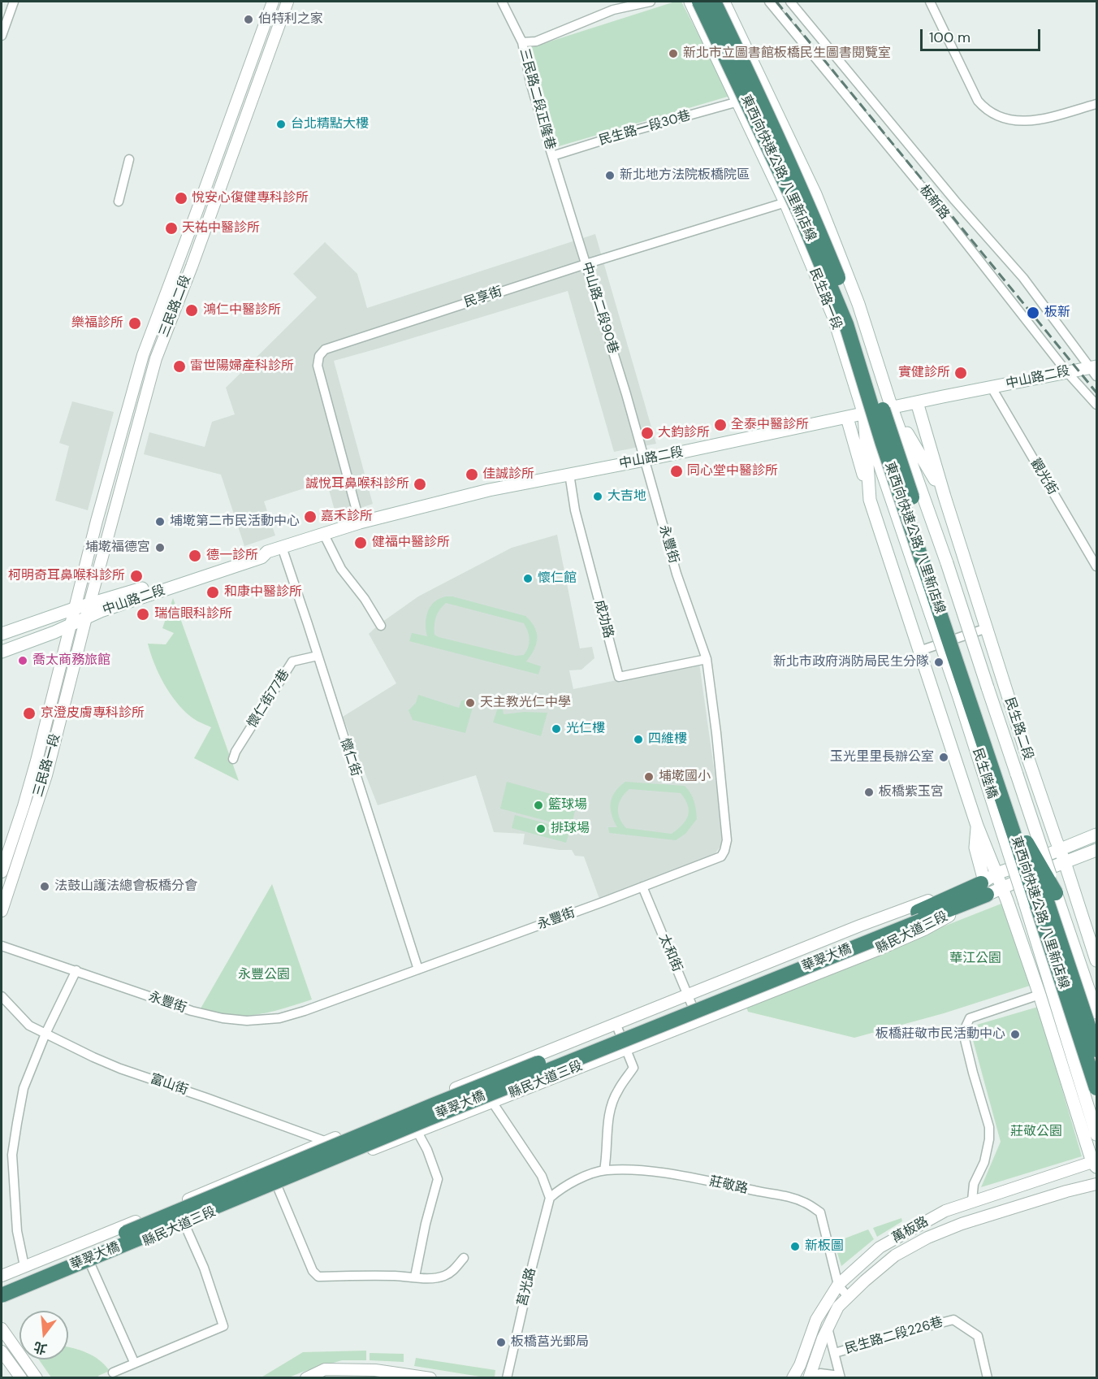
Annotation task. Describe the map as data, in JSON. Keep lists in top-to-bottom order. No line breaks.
{"streets":{"highway":["東西向快速公路 八里新店線","華翠大橋"],"main road":["民生路一段","中山路二段","民生路二段","民生陸橋","縣民大道三段"],"street":["三民路二段正隆巷","民生路一段30巷","板新路","民享街","三民路二段","中山路二段90巷","觀光街","永豐街","成功路","懷仁街77巷","懷仁街","三民路一段","太和街","富山街","莊敬路","萬板路","莒光路","民生路二段226巷"]},"crossings":[["三民路二段正隆巷","民生路一段30巷"],["三民路二段正隆巷","中山路二段90巷"],["民生路一段30巷","民生路一段"],["民生路一段30巷","中山路二段90巷"],["板新路","中山路二段"],["民享街","民生路一段"],["民享街","中山路二段90巷"],["民享街","中山路二段"],["民生路一段","中山路二段"],["民生路一段","民生陸橋"],["三民路二段","中山路二段"],["三民路二段","三民路一段"],["中山路二段90巷","中山路二段"],["中山路二段90巷","永豐街"],["中山路二段","觀光街"],["中山路二段","永豐街"],["中山路二段","成功路"],["中山路二段","民生路二段"],["中山路二段","懷仁街"],["中山路二段","三民路一段"],["中山路二段","民生陸橋"],["永豐街","成功路"],["永豐街","懷仁街"],["永豐街","太和街"],["懷仁街77巷","懷仁街"],["民生路二段","縣民大道三段"],["縣民大道三段","太和街"],["縣民大道三段","富山街"],["莊敬路","萬板路"],["莊敬路","莒光路"]],"parks":["華江公園","永豐公園","莊敬公園"],"places":["伯特利之家","新北市立圖書館板橋民生圖書閱覽室","台北精點大樓","新北地方法院板橋院區","悅安心復健專科診所","天祐中醫診所","鴻仁中醫診所","板新","樂福診所","雷世陽婦產科診所","實健診所","全泰中醫診所","大鈞診所","同心堂中醫診所","佳誠診所","誠悅耳鼻喉科診所","大吉地","嘉禾診所","埔墘第二市民活動中心","健福中醫診所","埔墘福德宮","德一診所","柯明奇耳鼻喉科診所","懷仁館","和康中醫診所","瑞信眼科診所","喬太商務旅館","新北市政府消防局民生分隊","天主教光仁中學","京澄皮膚專科診所","光仁樓","四維樓","玉光里里長辦公室","埔墘國小","板橋紫玉宮","籃球場","排球場","法鼓山護法總會板橋分會","板橋莊敬市民活動中心","新板圖","板橋莒光郵局"],"scale_bar":"100 m","north":"bottom"}
